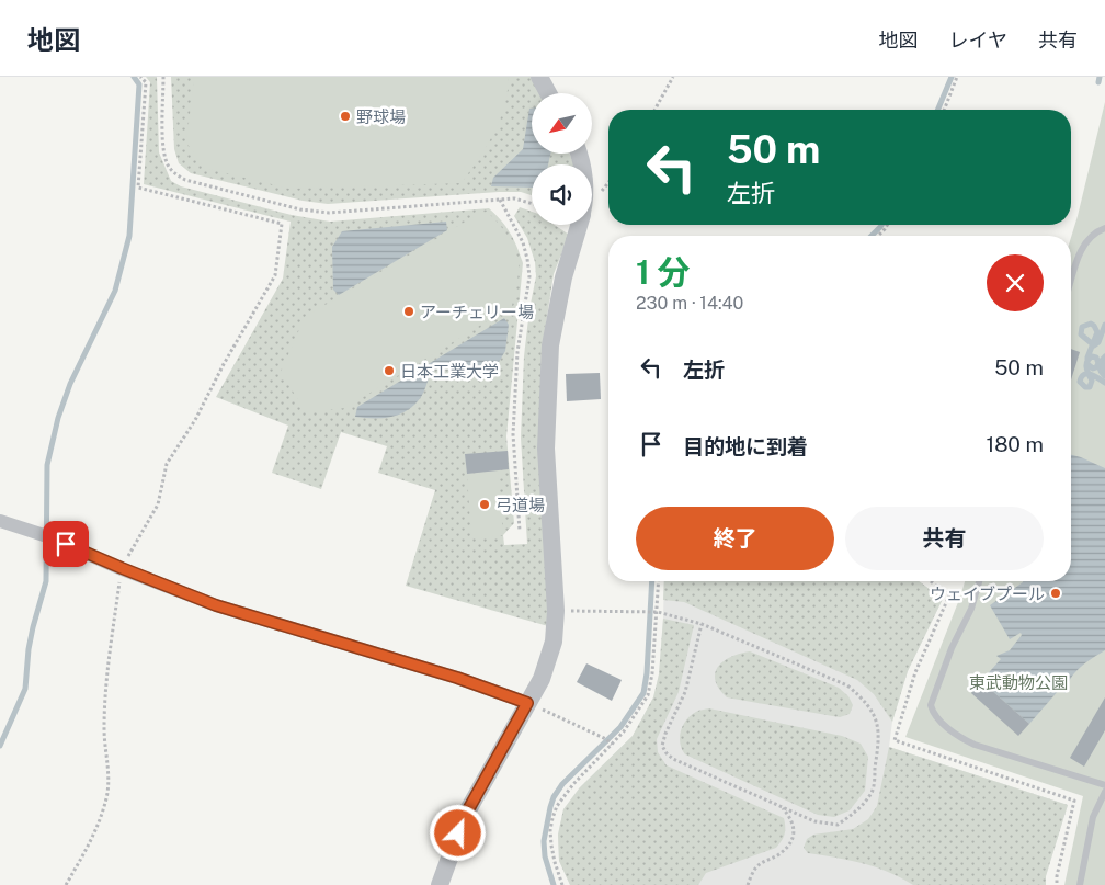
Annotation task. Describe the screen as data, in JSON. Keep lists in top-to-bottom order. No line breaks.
{"parks":["東武動物公園"],"places":["野球場","アーチェリー場","日本工業大学","弓道場","ウェイブプール"],"north":"bottom left","page":{"header":"地図","nav":["地図","レイヤ","共有"],"turn":["50 m","左折"],"heading":["1 分","230 m · 14:40"],"list":[{"name":"左折","value":"50 m"},{"name":"目的地に到着","value":"180 m"}],"buttons":["終了","共有"]}}
